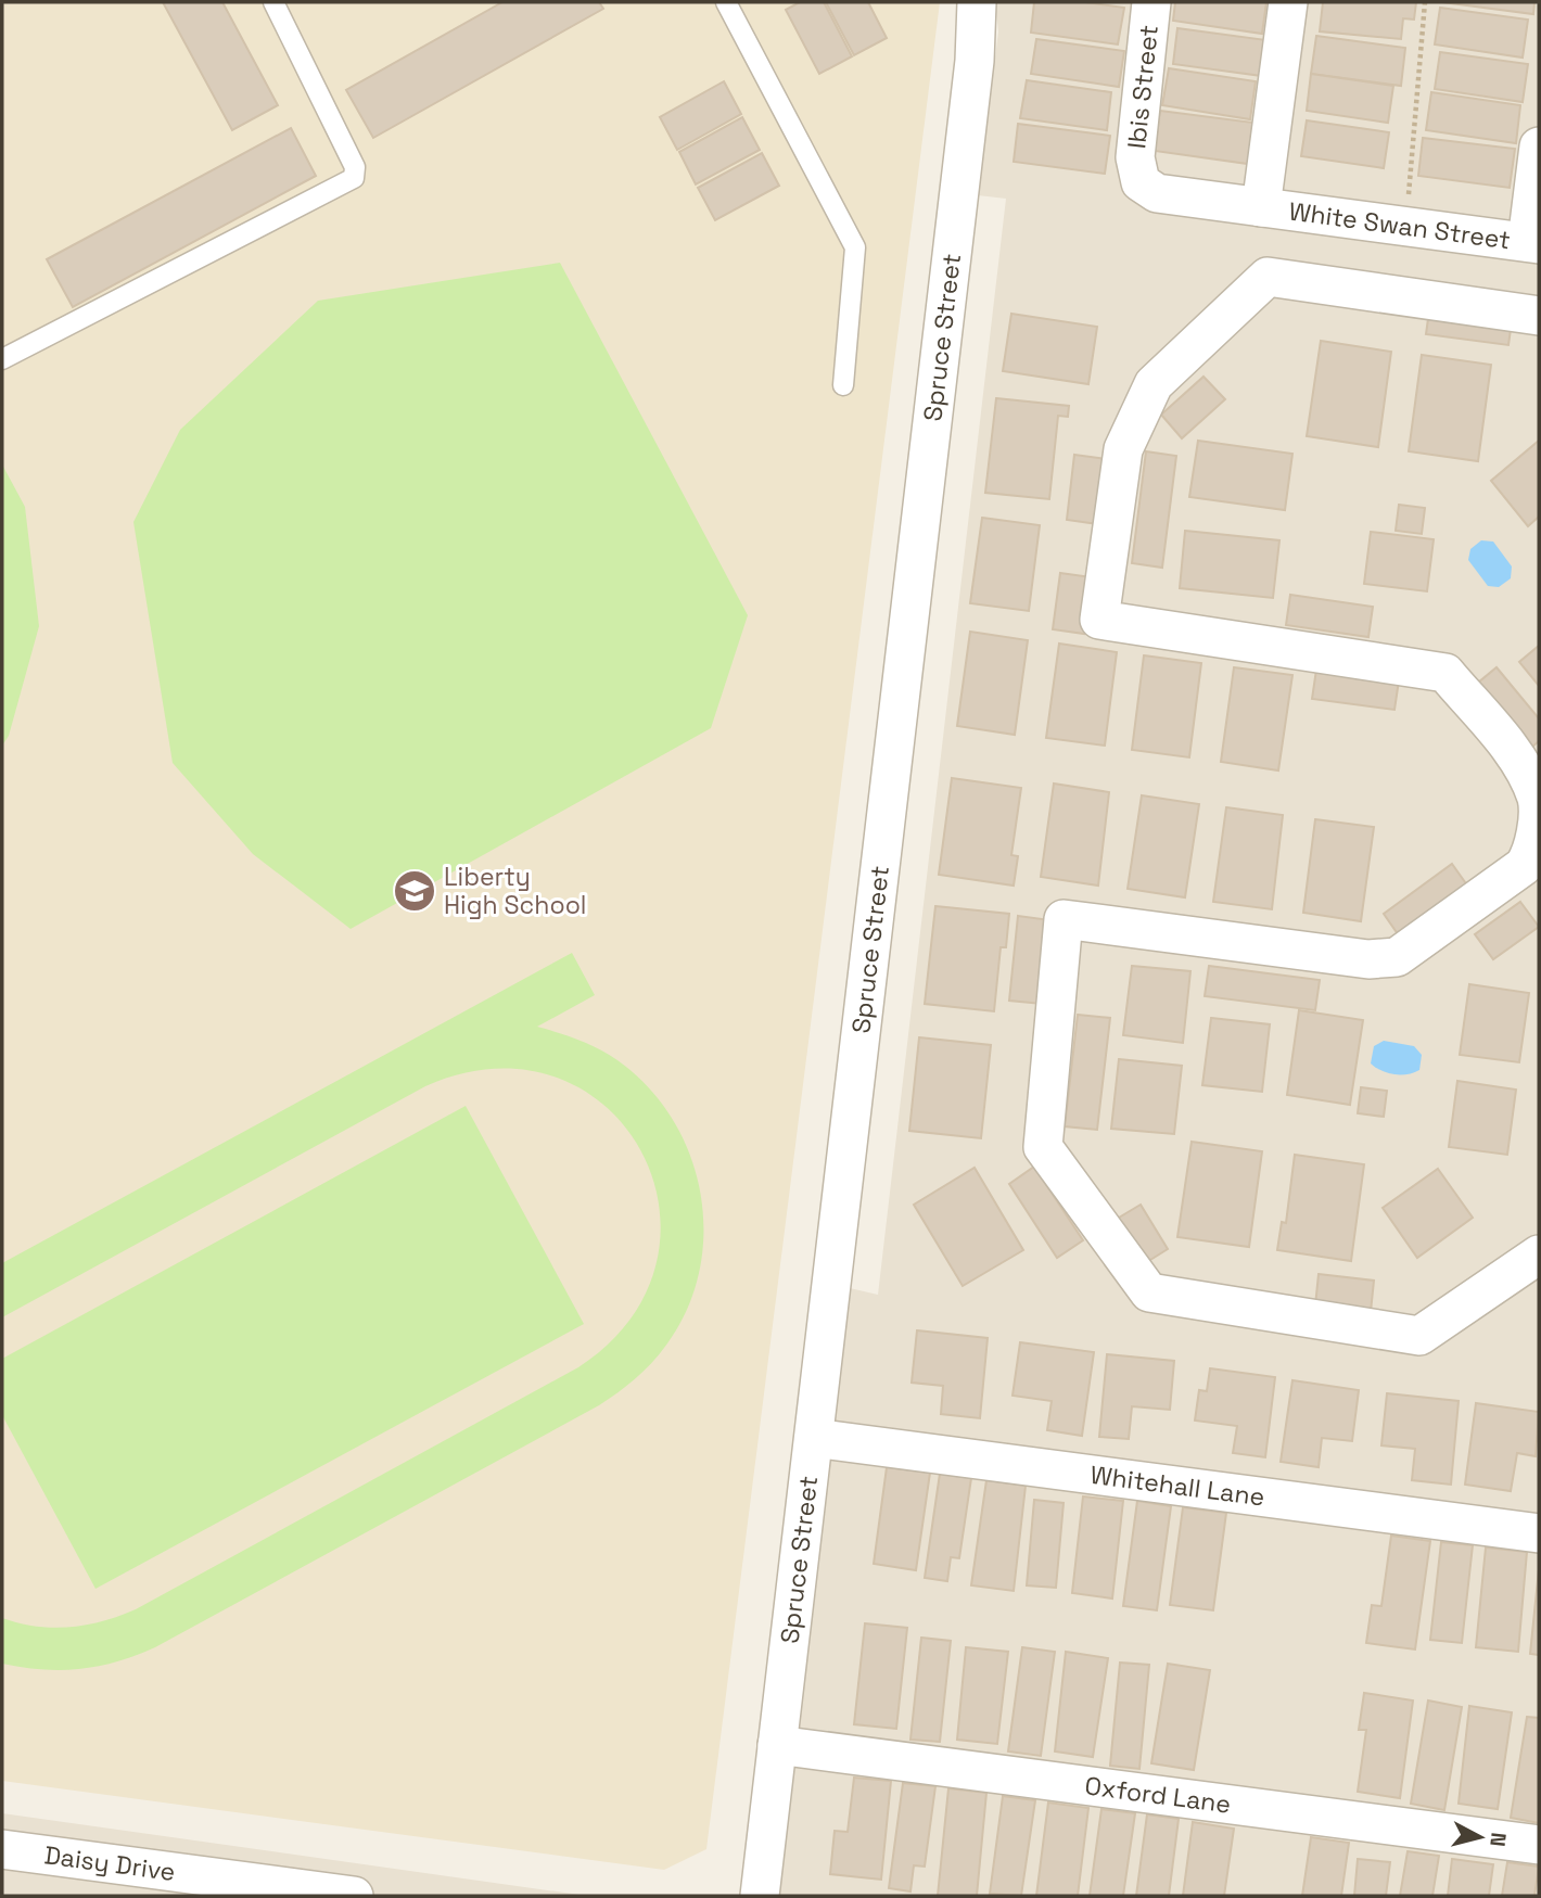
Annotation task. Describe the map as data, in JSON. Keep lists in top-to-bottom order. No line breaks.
{"streets":{"street":["Ibis Street","White Swan Street","Spruce Street","Whitehall Lane","Oxford Lane","Daisy Drive"]},"crossings":[["Ibis Street","White Swan Street"],["Spruce Street","Whitehall Lane"],["Spruce Street","Oxford Lane"]],"places":{"school or university":["Liberty High School"]},"north":"right"}
